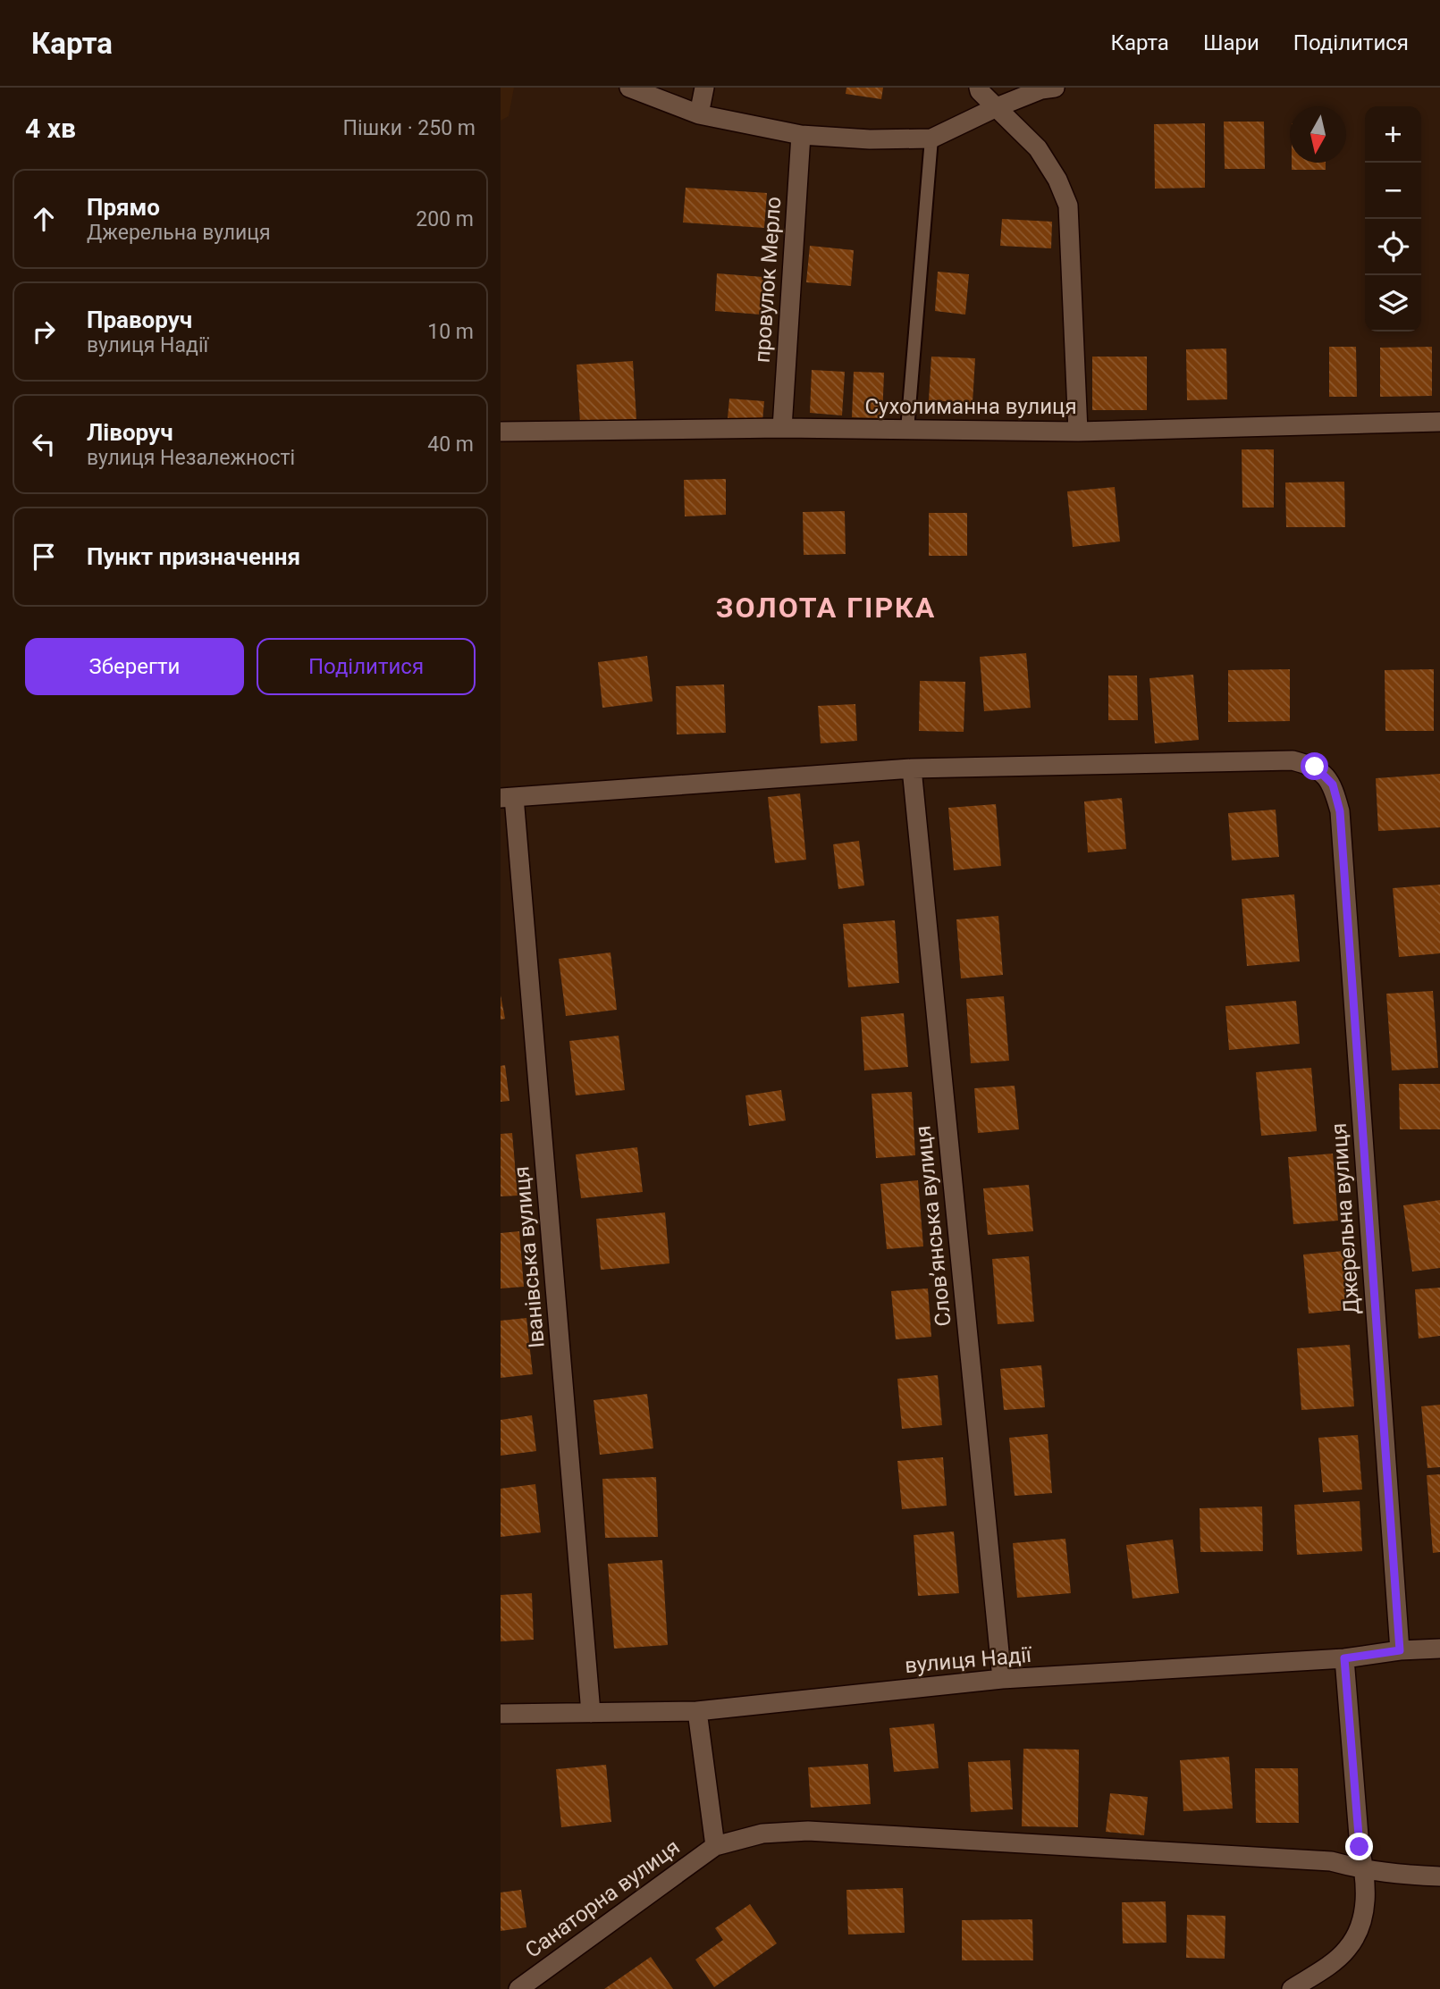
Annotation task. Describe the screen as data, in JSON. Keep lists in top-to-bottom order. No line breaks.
{"streets":{"street":["провулок Мерло","Сухолиманна вулиця","Джерельна вулиця","Словʼянська вулиця","Іванівська вулиця","вулиця Надії","Санаторна вулиця"]},"crossings":[["провулок Мерло","Сухолиманна вулиця"],["Джерельна вулиця","Словʼянська вулиця"],["Джерельна вулиця","вулиця Надії"],["Словʼянська вулиця","вулиця Надії"],["Іванівська вулиця","вулиця Надії"]],"districts":["ЗОЛОТА ГІРКА"],"north":"bottom","page":{"header":"Карта","nav":["Карта","Шари","Поділитися"],"heading":["4 хв","Пішки · 250 m"],"map_buttons":["+","−"],"list":[["Прямо","Джерельна вулиця","200 m"],["Праворуч","вулиця Надії","10 m"],["Ліворуч","вулиця Незалежності","40 m"],"Пункт призначення"],"buttons":["Зберегти","Поділитися"]}}
